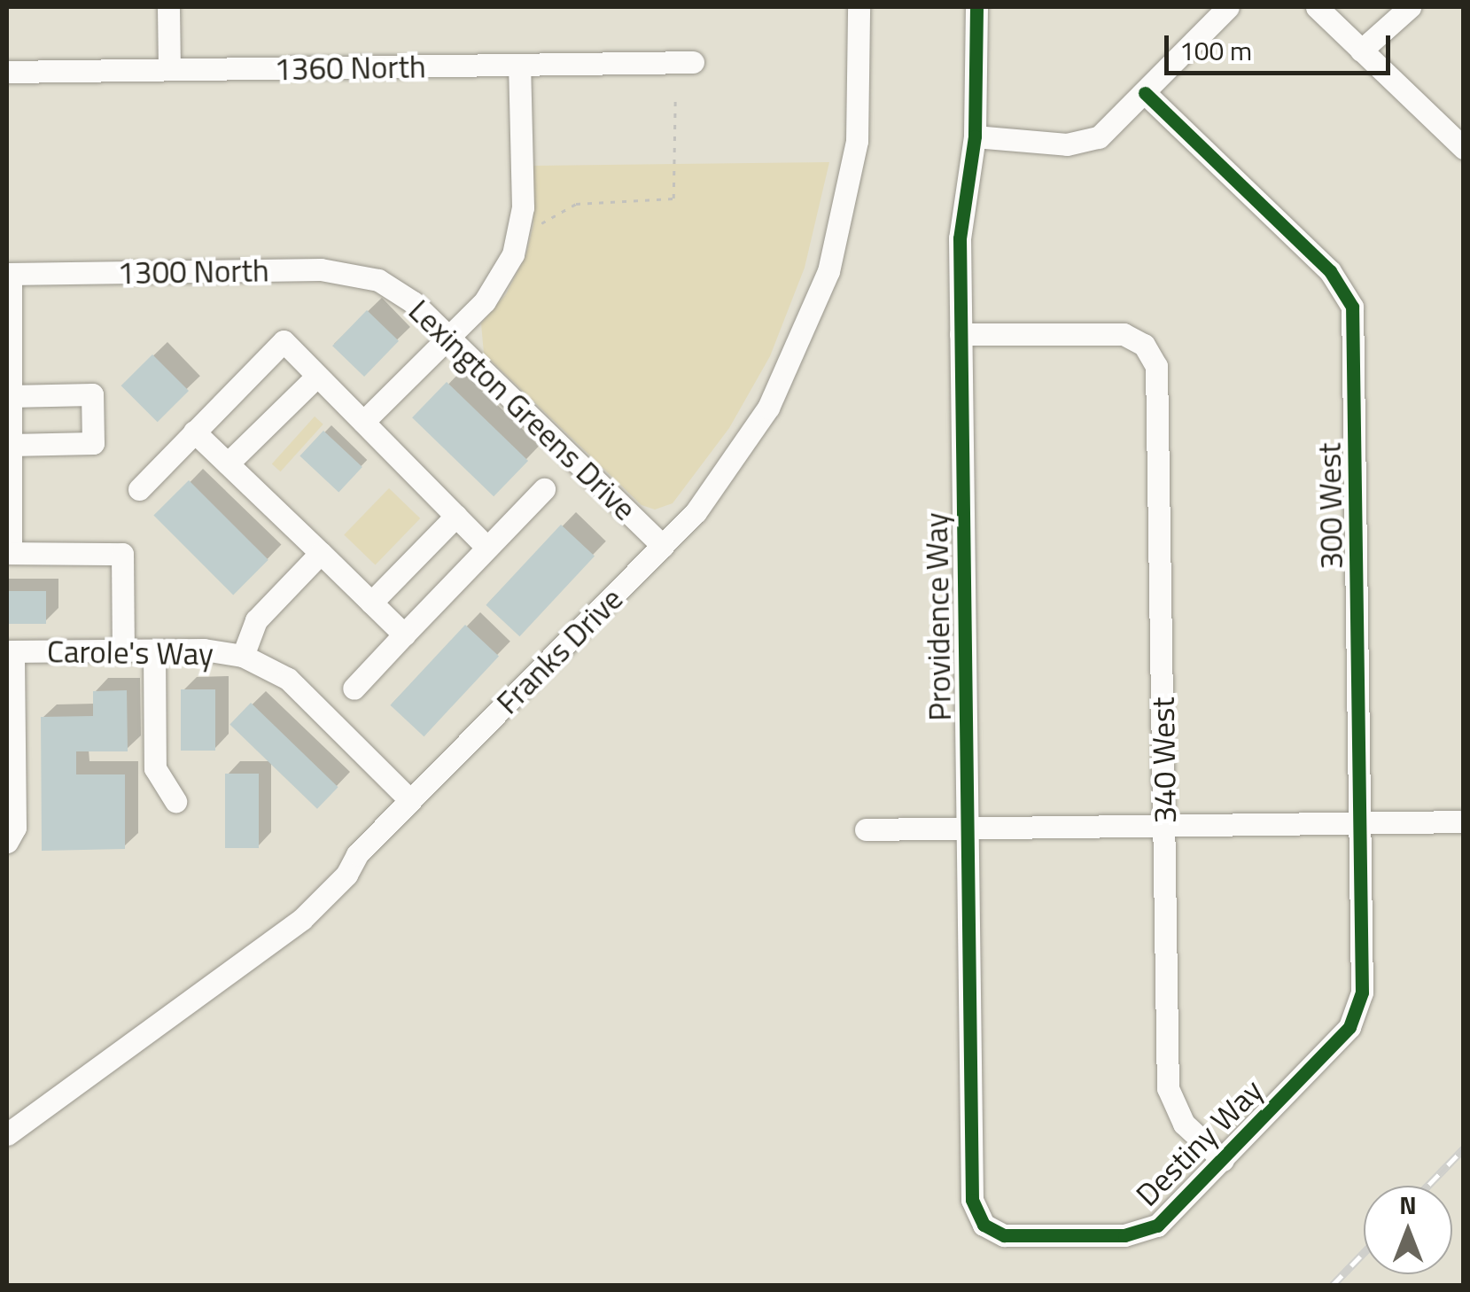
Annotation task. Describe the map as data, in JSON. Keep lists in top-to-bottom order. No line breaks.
{"streets":{"street":["1360 North","1300 North","Lexington Greens Drive","300 West","Providence Way","Franks Drive","Carole's Way","340 West","Destiny Way"]},"crossings":[["1300 North","Lexington Greens Drive"],["Lexington Greens Drive","Franks Drive"],["300 West","Destiny Way"],["Providence Way","340 West"],["Providence Way","Destiny Way"],["Franks Drive","Carole's Way"],["340 West","Destiny Way"]],"scale_bar":"100 m","north":"top"}
